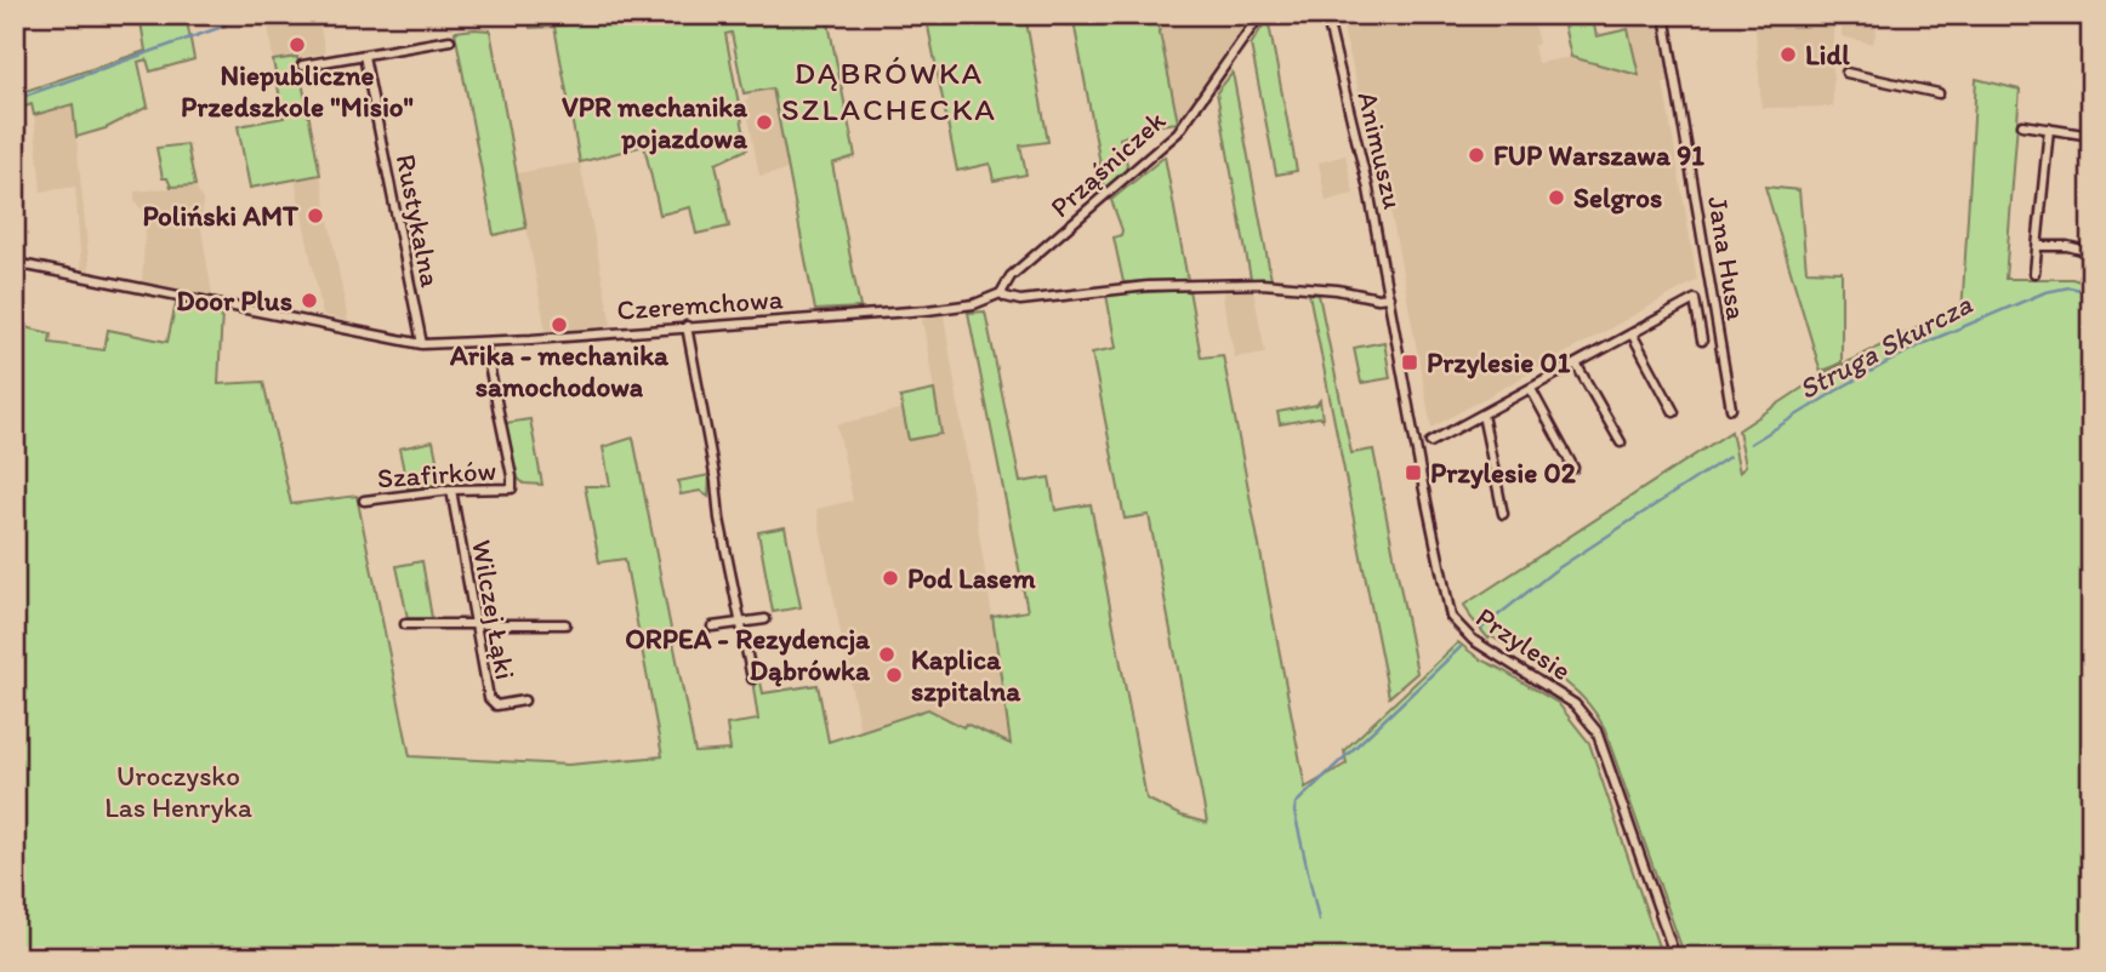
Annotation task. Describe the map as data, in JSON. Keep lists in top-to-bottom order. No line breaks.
{"streets":{"street":["Animuszu","Prząśniczek","Rustykalna","Jana Husa","Czeremchowa","Szafirków","Wilczej Łąki","Przylesie"]},"crossings":[["Animuszu","Czeremchowa"],["Animuszu","Przylesie"],["Prząśniczek","Czeremchowa"],["Rustykalna","Czeremchowa"],["Czeremchowa","Szafirków"],["Czeremchowa","Przylesie"],["Szafirków","Wilczej Łąki"]],"districts":["DĄBRÓWKA SZLACHECKA"],"water":["Struga Skurcza"],"parks":["Uroczysko Las Henryka"],"places":{"other":["Niepubliczne Przedszkole \"Misio\"","Lidl","VPR mechanika pojazdowa","FUP Warszawa 91","Selgros","Poliński AMT","Door Plus","Arika - mechanika samochodowa","Pod Lasem","ORPEA - Rezydencja Dąbrówka","Kaplica szpitalna"],"transit":["Przylesie 01","Przylesie 02"]}}
